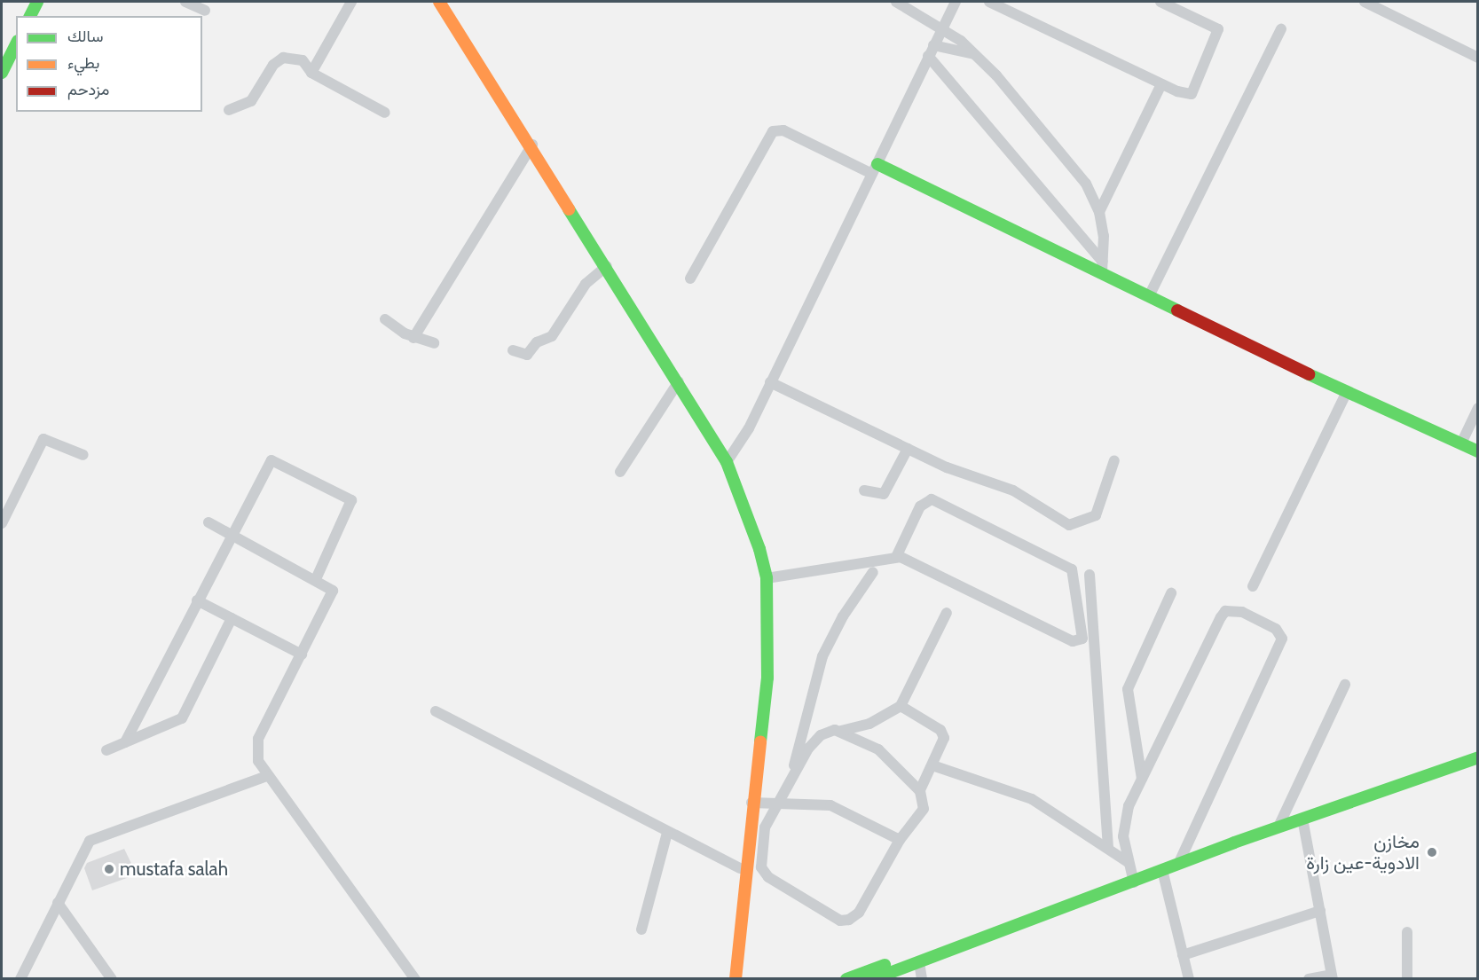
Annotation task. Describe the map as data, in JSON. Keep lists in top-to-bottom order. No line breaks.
{"places":["مخازن الادوية-عين زارة","mustafa salah"],"legend":["سالك","بطيء","مزدحم"]}
